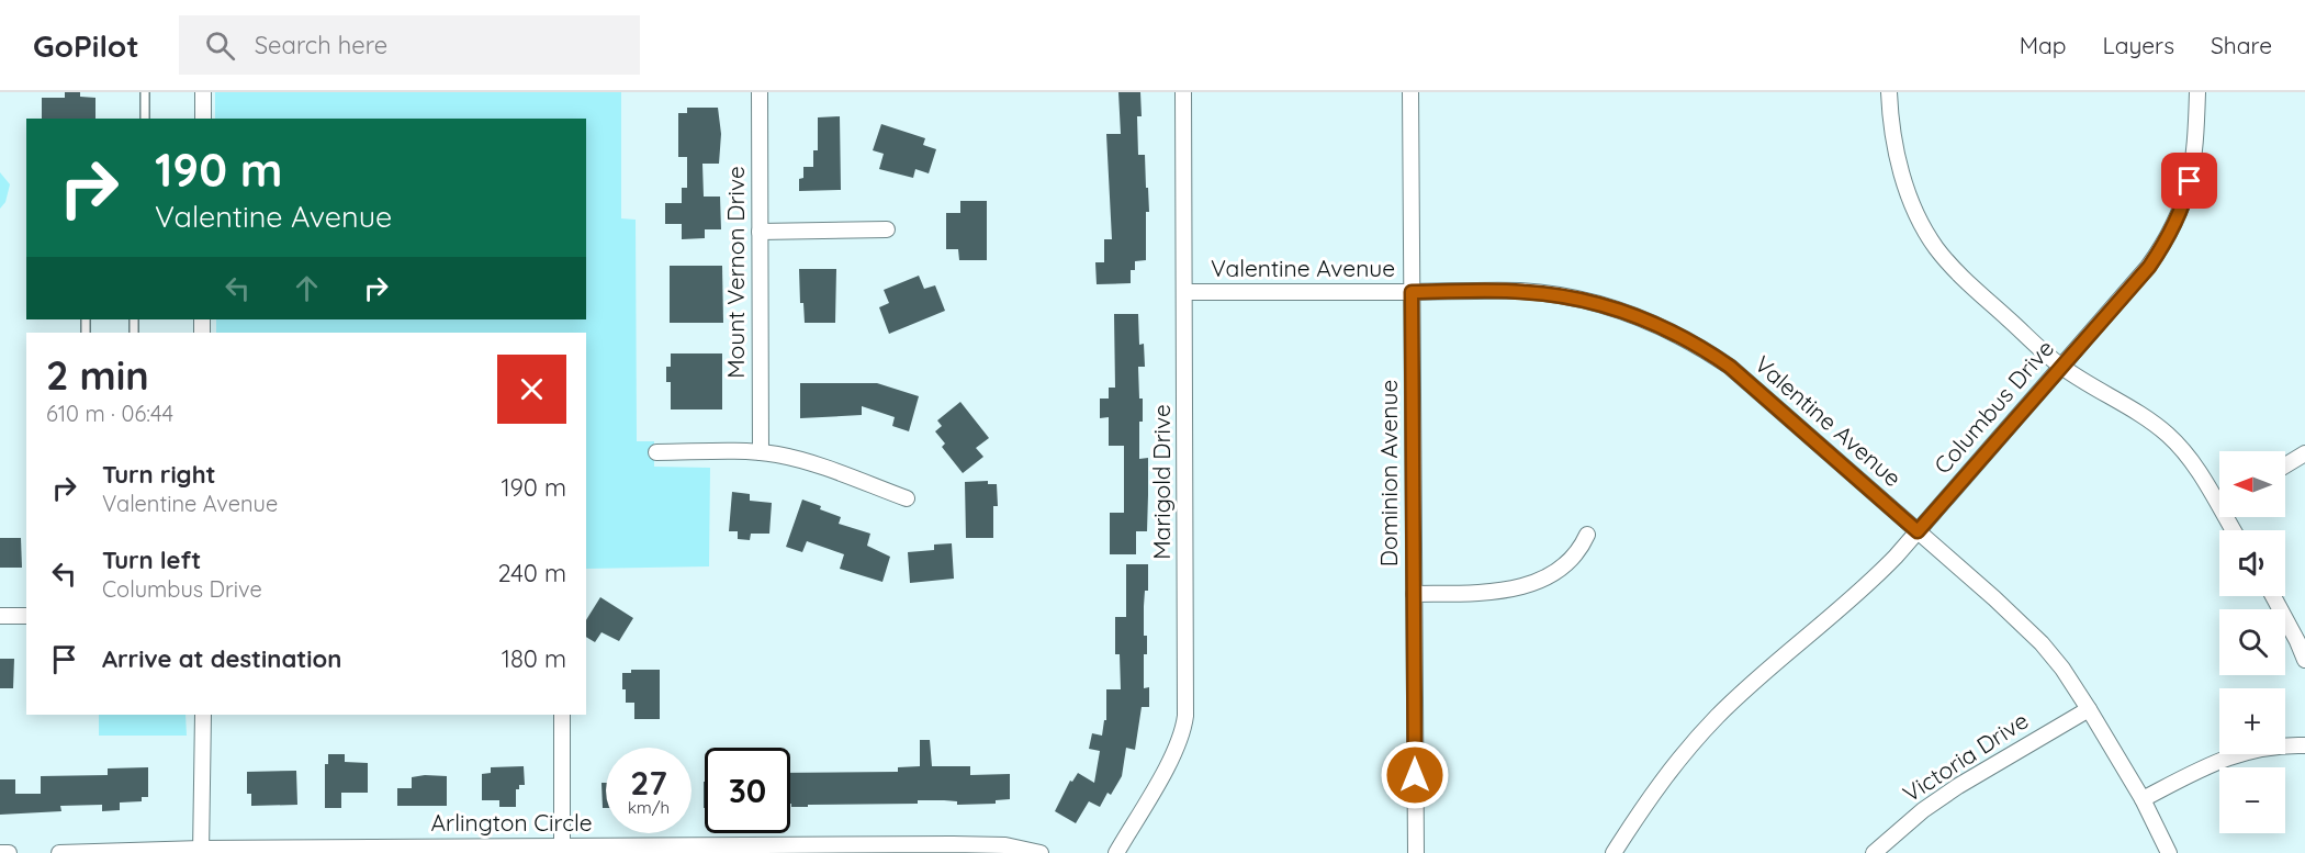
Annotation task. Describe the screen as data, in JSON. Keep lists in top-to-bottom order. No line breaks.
{"streets":{"street":["Valentine Avenue","Mount Vernon Drive","Columbus Drive","Dominion Avenue","Marigold Drive","Victoria Drive","Arlington Circle"]},"crossings":[["Valentine Avenue","Columbus Drive"],["Valentine Avenue","Dominion Avenue"],["Valentine Avenue","Marigold Drive"],["Valentine Avenue","Victoria Drive"]],"north":"left","page":{"header":"GoPilot","search":"Search here","nav":["Map","Layers","Share"],"turn":["190 m","Valentine Avenue"],"heading":["2 min","610 m · 06:44"],"list":[{"name":"Turn right","note":"Valentine Avenue","value":"190 m"},{"name":"Turn left","note":"Columbus Drive","value":"240 m"},{"name":"Arrive at destination","value":"180 m"}],"map_buttons":["+","−"],"speed":"27 km/h","limit":"30"}}
